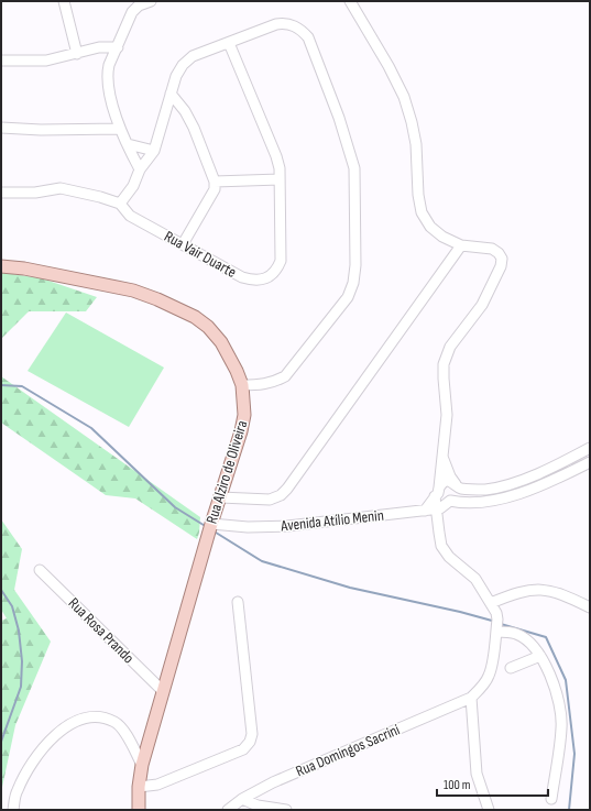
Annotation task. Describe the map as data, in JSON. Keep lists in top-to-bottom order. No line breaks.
{"streets":{"main road":["Rua Alziro de Oliveira"],"street":["Rua Vair Duarte","Avenida Atílio Menin","Rua Rosa Prando","Rua Domingos Sacrini"]},"crossings":[["Rua Alziro de Oliveira","Avenida Atílio Menin"],["Rua Alziro de Oliveira","Rua Rosa Prando"]],"scale_bar":"100 m"}
